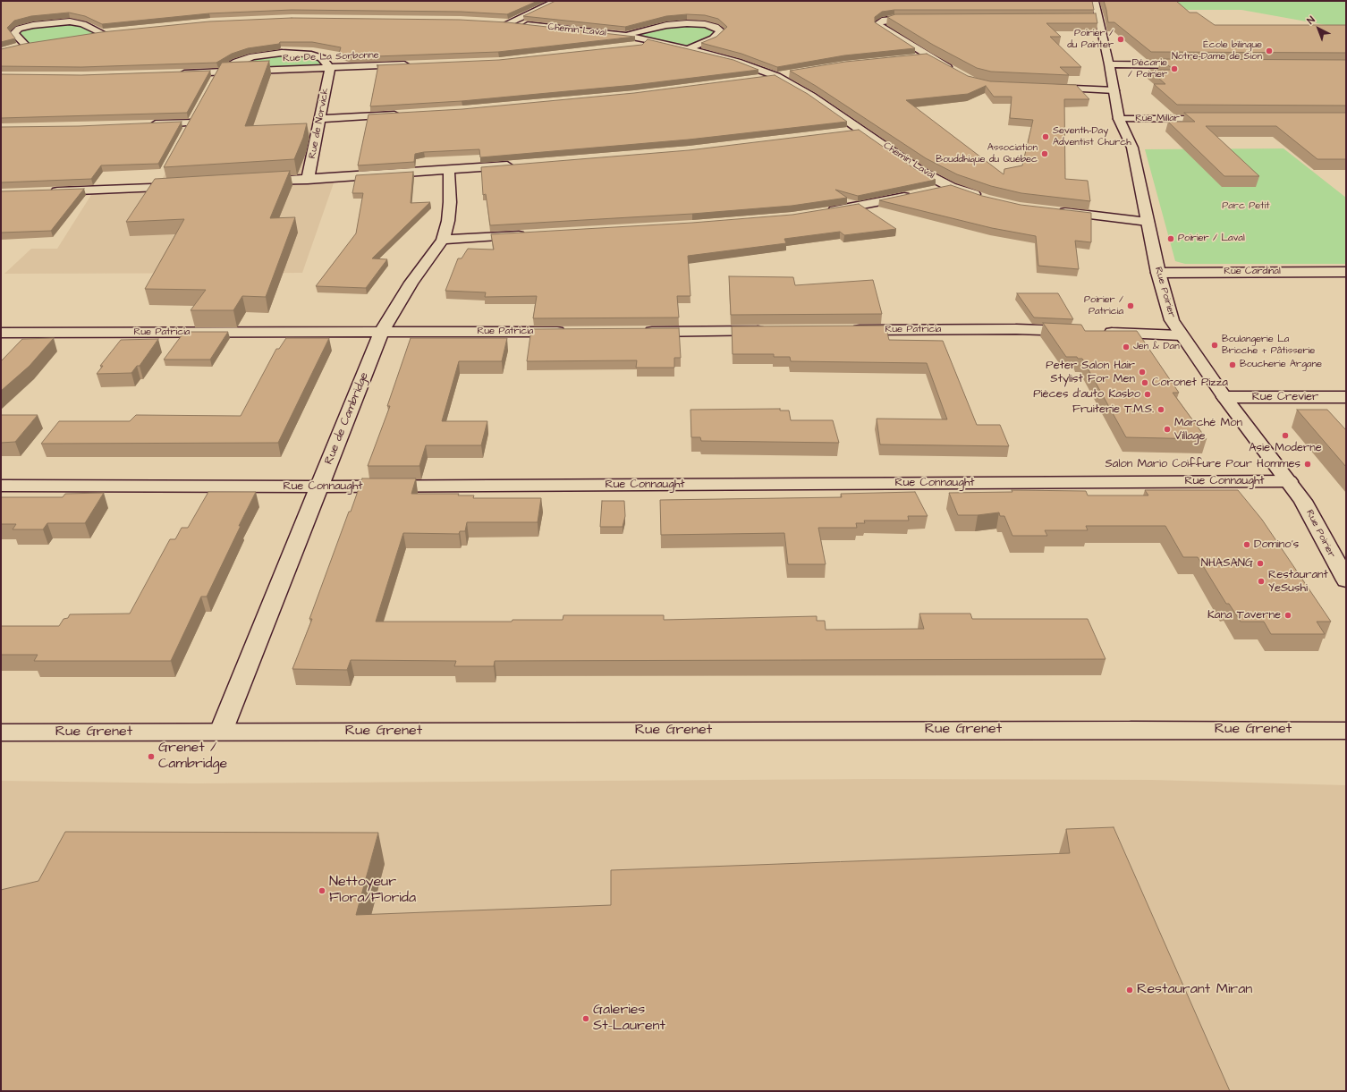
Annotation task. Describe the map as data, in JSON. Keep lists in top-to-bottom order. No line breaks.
{"streets":{"street":["Chemin Laval","Rue De La Sorbonne","Rue Millar","Rue de Norvick","Rue Cardinal","Rue Poirier","Rue Patricia","Rue Crevier","Rue de Cambridge","Rue Connaught","Rue Grenet"]},"crossings":[["Rue De La Sorbonne","Rue de Norvick"],["Rue Millar","Rue Poirier"],["Rue Cardinal","Rue Poirier"],["Rue Poirier","Rue Patricia"],["Rue Poirier","Rue Crevier"],["Rue Poirier","Rue Connaught"],["Rue Patricia","Rue de Cambridge"],["Rue de Cambridge","Rue Connaught"],["Rue de Cambridge","Rue Grenet"]],"parks":["Parc Petit"],"places":["Poirier / du Painter","École bilingue Notre-Dame de Sion","Décarie / Poirier","Seventh-Day Adventist Church","Association Bouddhique du Québec","Poirier / Laval","Poirier / Patricia","Boulangerie La Brioche + Pâtisserie","Jen & Dan","Boucherie Argane","Peter Salon Hair Stylist For Men","Coronet Pizza","Pièces d'auto Kasbo","Fruiterie T.M.S.","Marché Mon Village","Asie Moderne","Salon Mario Coiffure Pour Hommes","Domino's","NHASANG","Restaurant YeSushi","Kana Taverne","Grenet / Cambridge","Nettoyeur Flora/Florida","Restaurant Miran","Galeries St-Laurent"],"north":"top left"}
